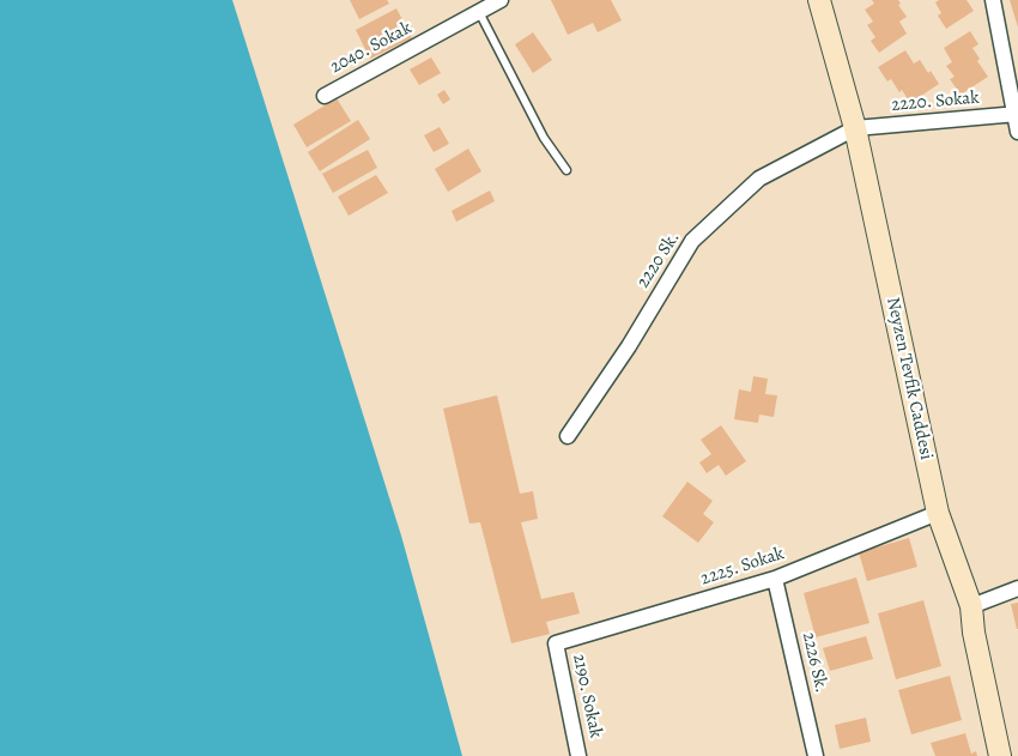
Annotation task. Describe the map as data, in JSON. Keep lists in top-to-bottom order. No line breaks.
{"streets":{"street":["2040. Sokak","2220. Sokak","2220 Sk.","Neyzen Tevfik Caddesi","2225. Sokak","2226 Sk.","2190. Sokak"]},"crossings":[["2220. Sokak","2220 Sk."],["2220. Sokak","Neyzen Tevfik Caddesi"],["2220 Sk.","Neyzen Tevfik Caddesi"],["Neyzen Tevfik Caddesi","2225. Sokak"],["2225. Sokak","2226 Sk."],["2225. Sokak","2190. Sokak"]]}
